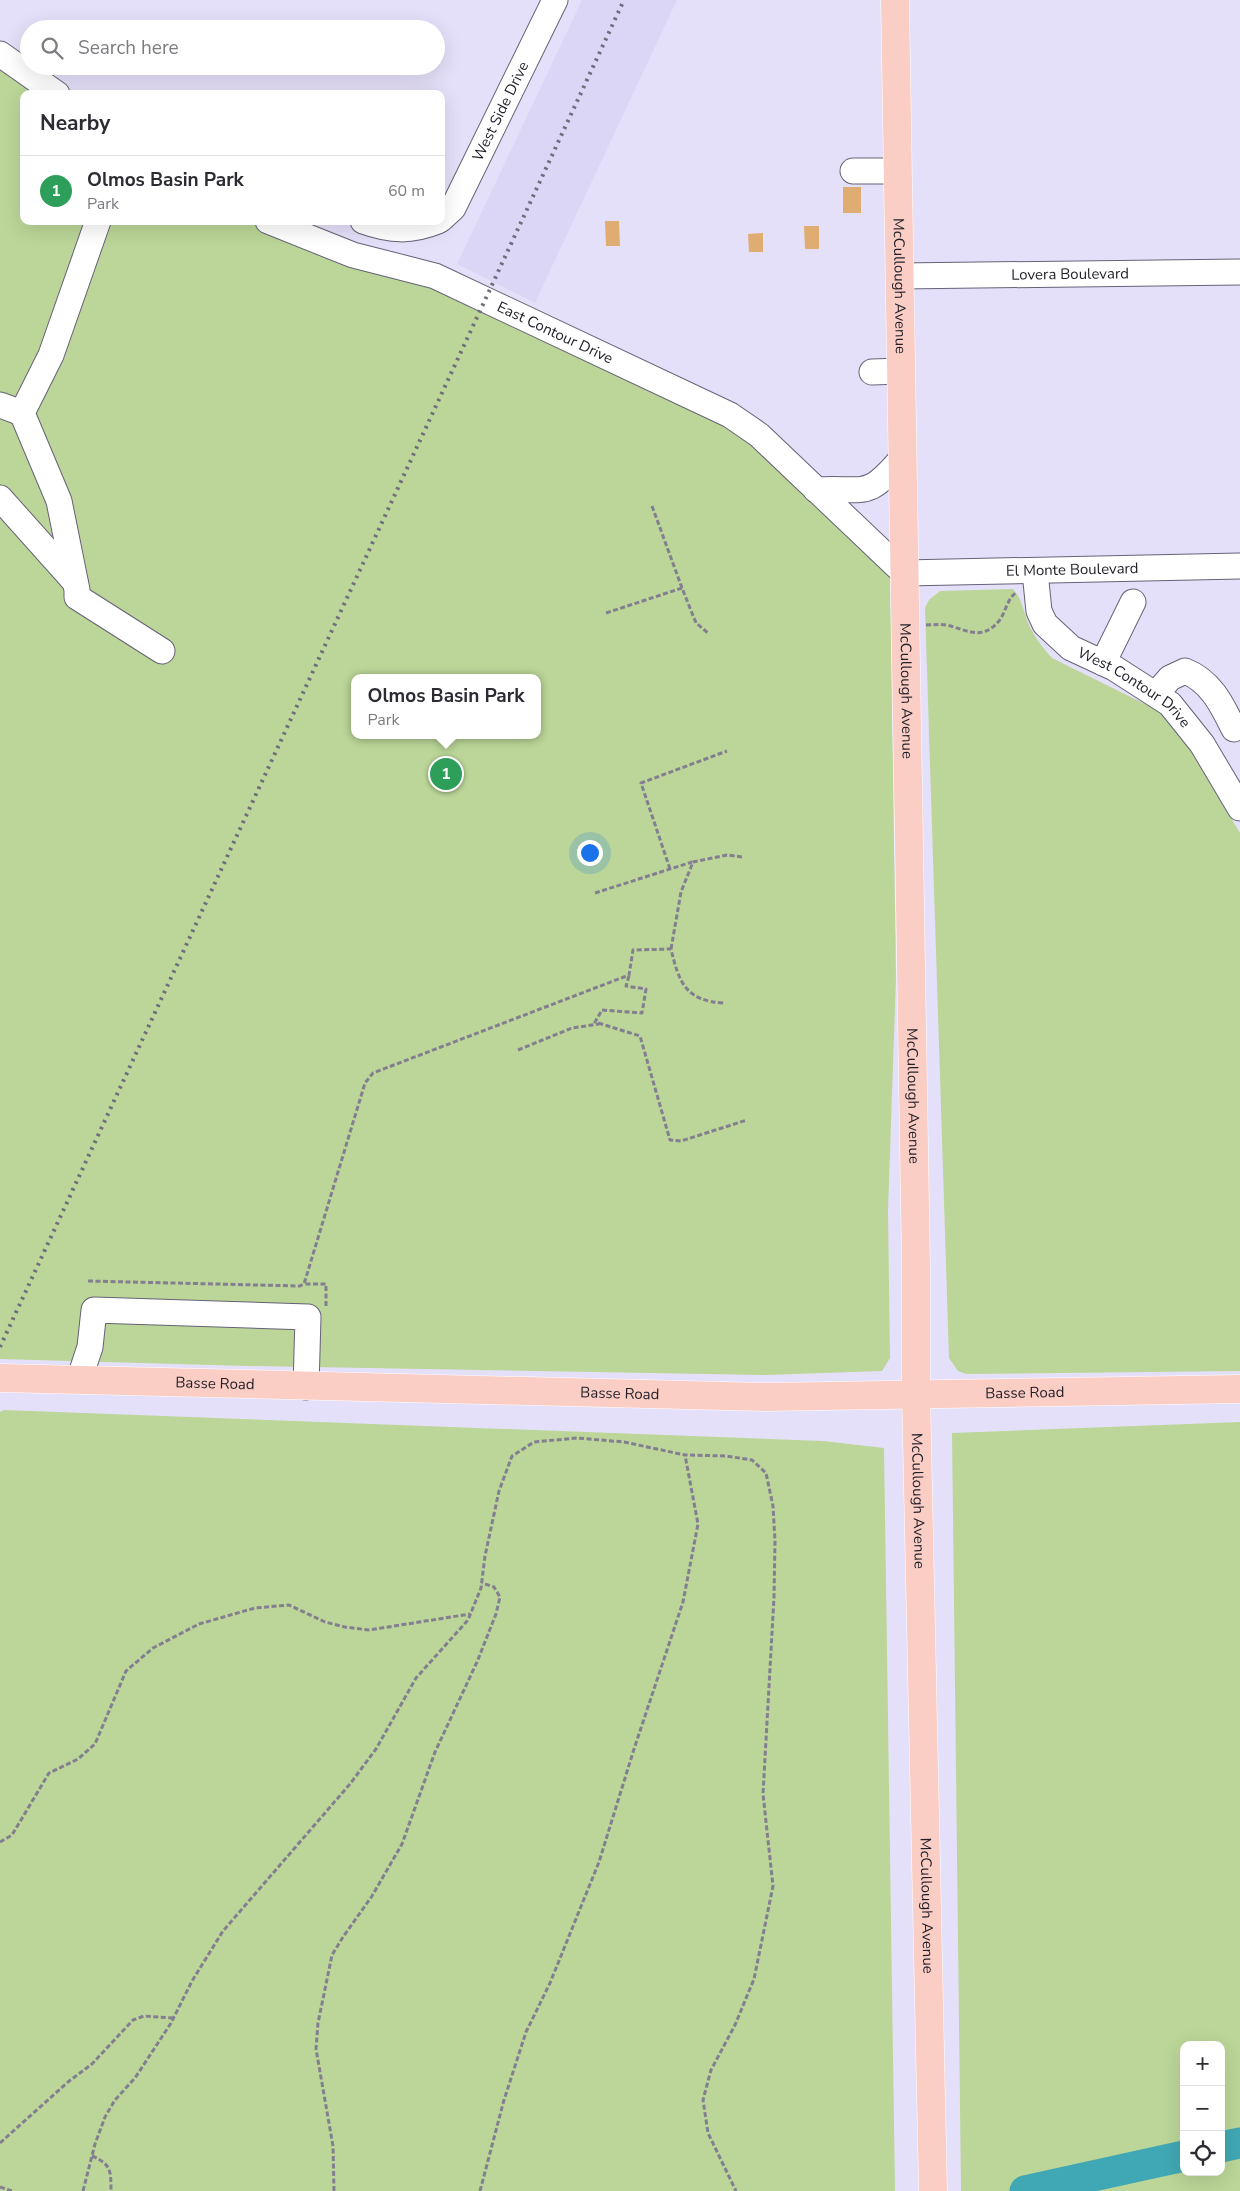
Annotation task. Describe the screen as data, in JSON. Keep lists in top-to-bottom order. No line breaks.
{"streets":{"main road":["McCullough Avenue","Basse Road"],"street":["West Side Drive","Lovera Boulevard","East Contour Drive","El Monte Boulevard","West Contour Drive"]},"crossings":[["Lovera Boulevard","McCullough Avenue"],["McCullough Avenue","East Contour Drive"],["McCullough Avenue","El Monte Boulevard"],["McCullough Avenue","Basse Road"],["East Contour Drive","El Monte Boulevard"],["El Monte Boulevard","West Contour Drive"]],"page":{"search":"Search here","heading":"Nearby","list":[{"mark":"1","name":"Olmos Basin Park","note":"Park","value":"60 m"}],"popup":["Olmos Basin Park","Park"],"pins":"1","map_buttons":["+","−"]}}
